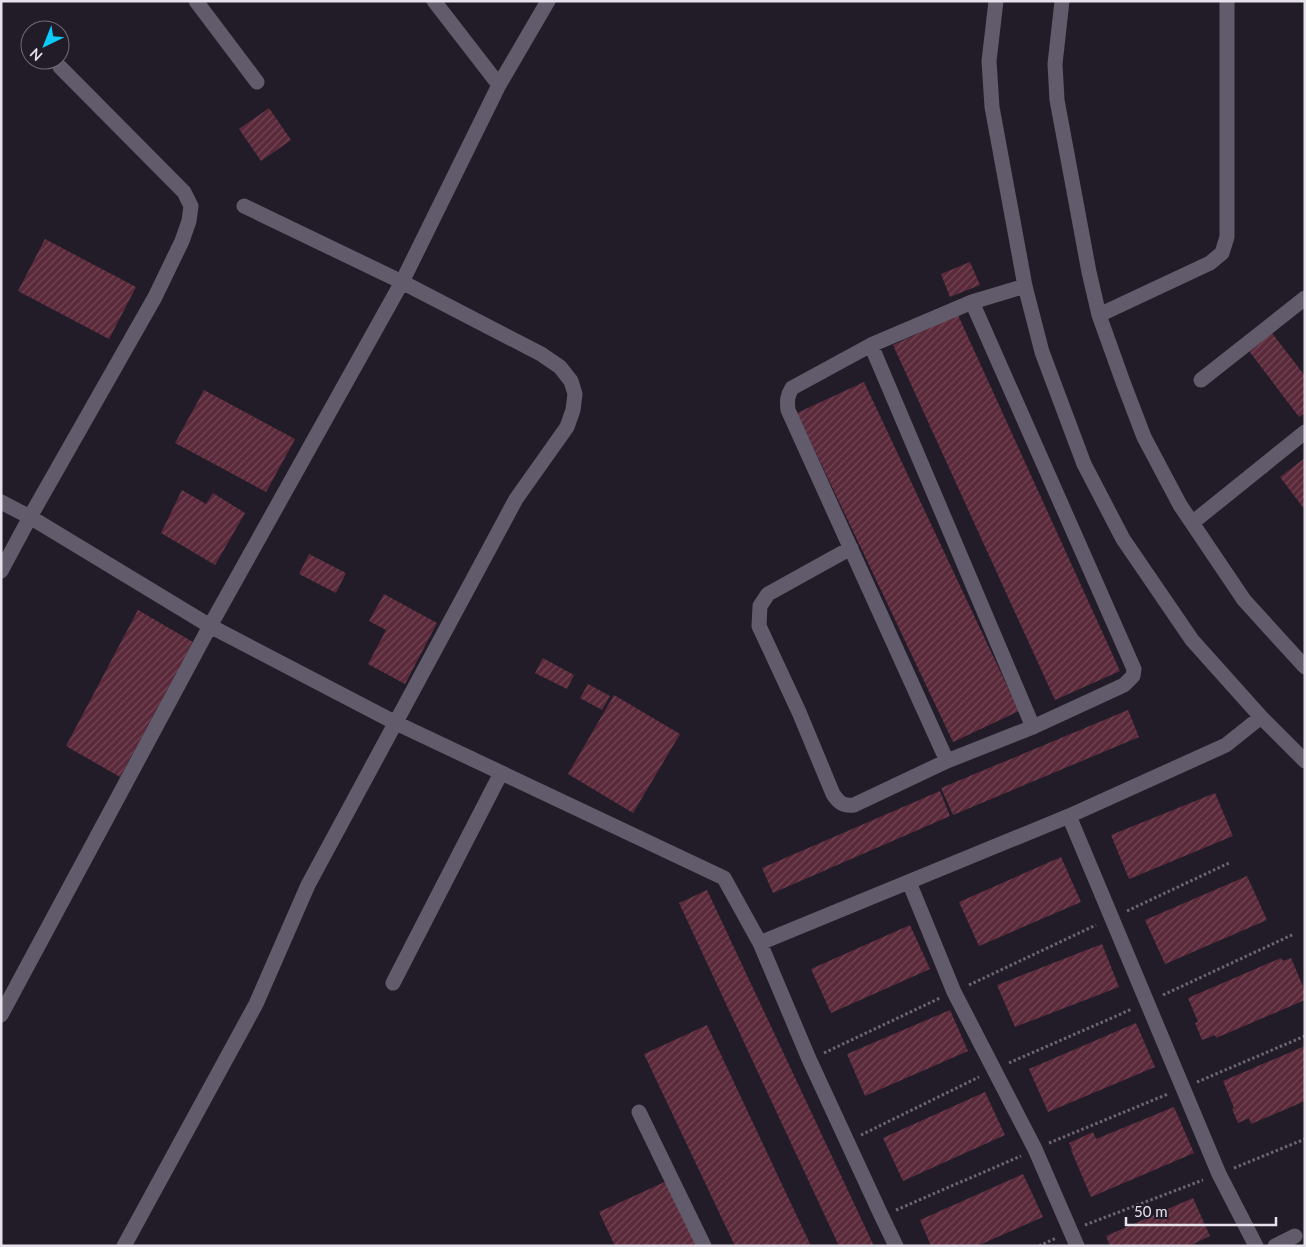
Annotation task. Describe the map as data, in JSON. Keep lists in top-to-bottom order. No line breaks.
{"scale_bar":"50 m","north":"bottom left"}
